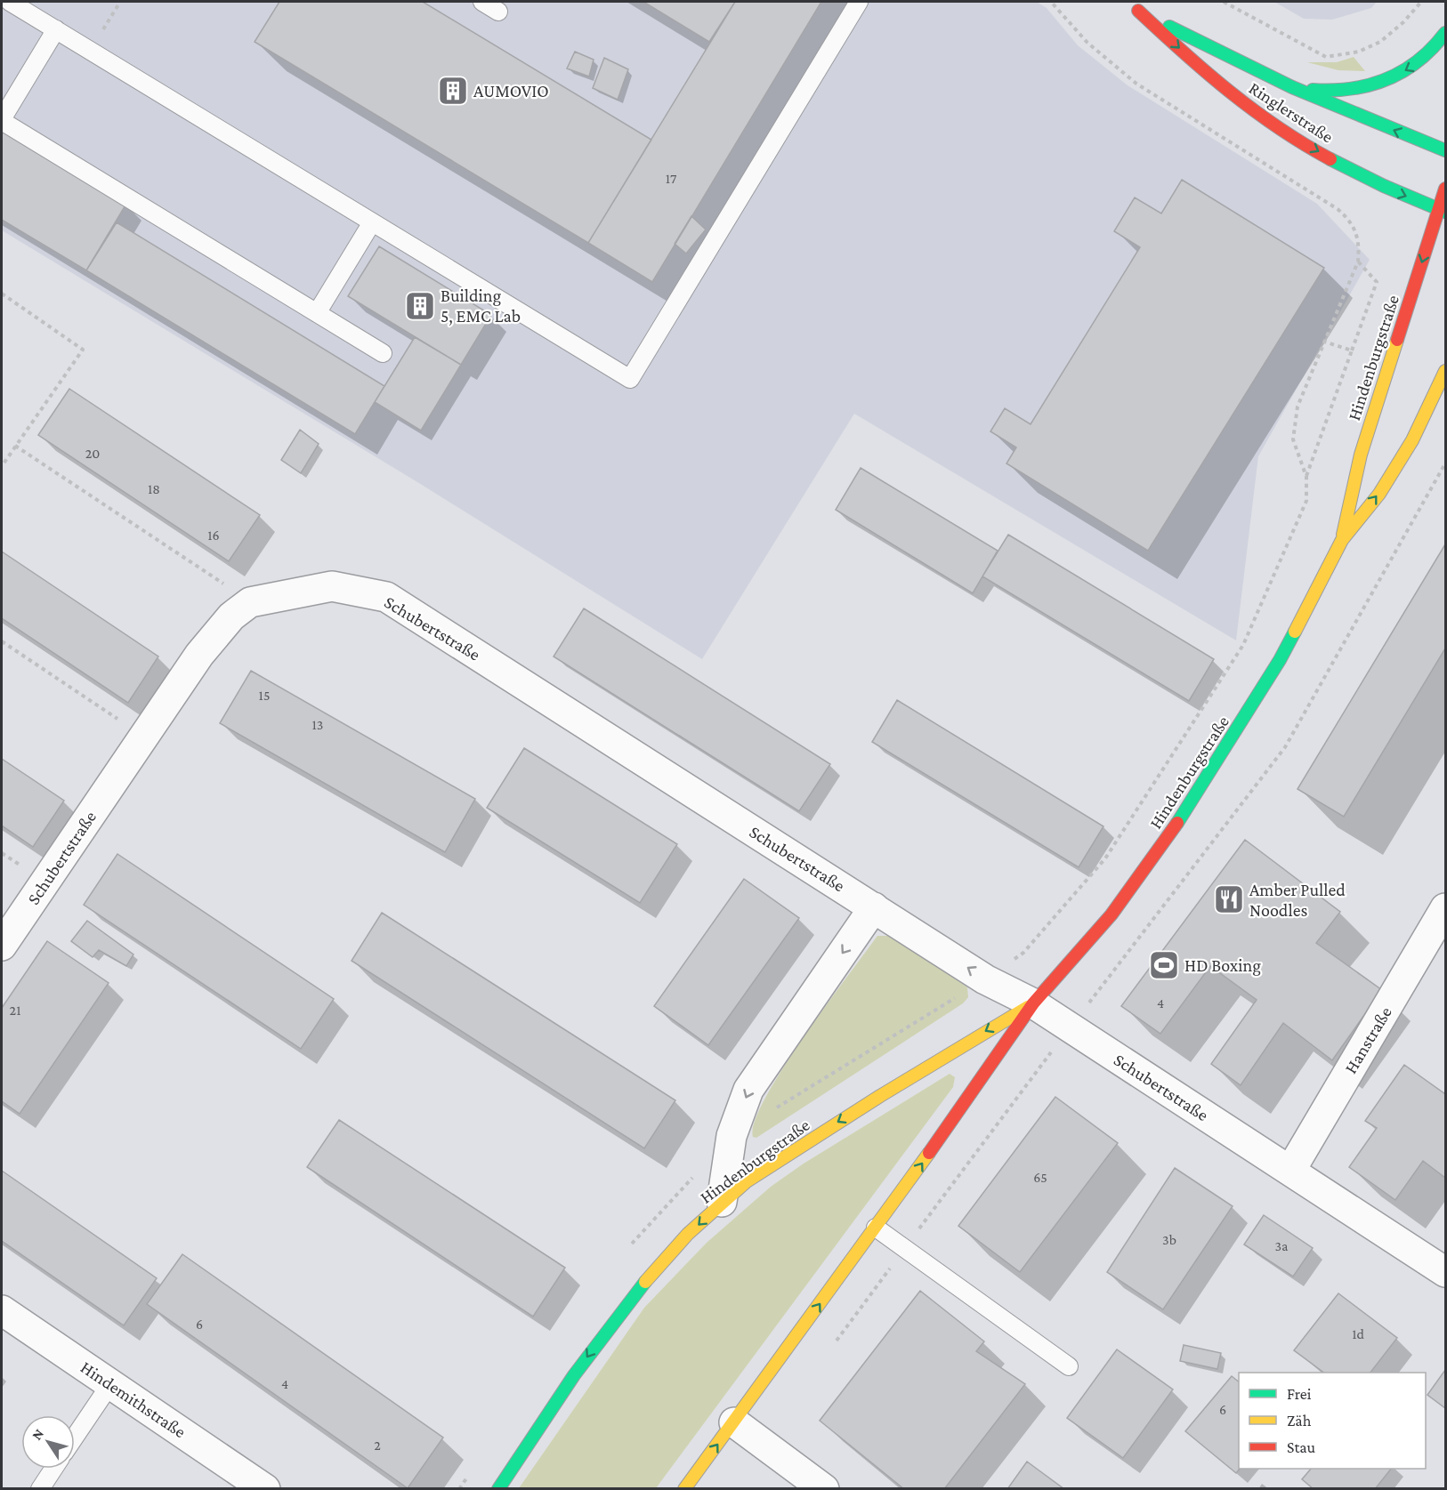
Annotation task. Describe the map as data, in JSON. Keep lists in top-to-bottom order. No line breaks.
{"streets":{"main road":["Ringlerstraße","Hindenburgstraße"],"street":["Schubertstraße","Hanstraße","Hindemithstraße"]},"crossings":[["Ringlerstraße","Hindenburgstraße"],["Hindenburgstraße","Schubertstraße"],["Schubertstraße","Hanstraße"]],"places":{"building":["AUMOVIO","Building 5, EMC Lab"],"restaurant":["Amber Pulled Noodles"],"sports":["HD Boxing"]},"house_numbers":["17","20","18","16","15","13","4","21","65","3b","3a","6","1d","4","6","2"],"legend":["Frei","Zäh","Stau"],"north":"top left"}
